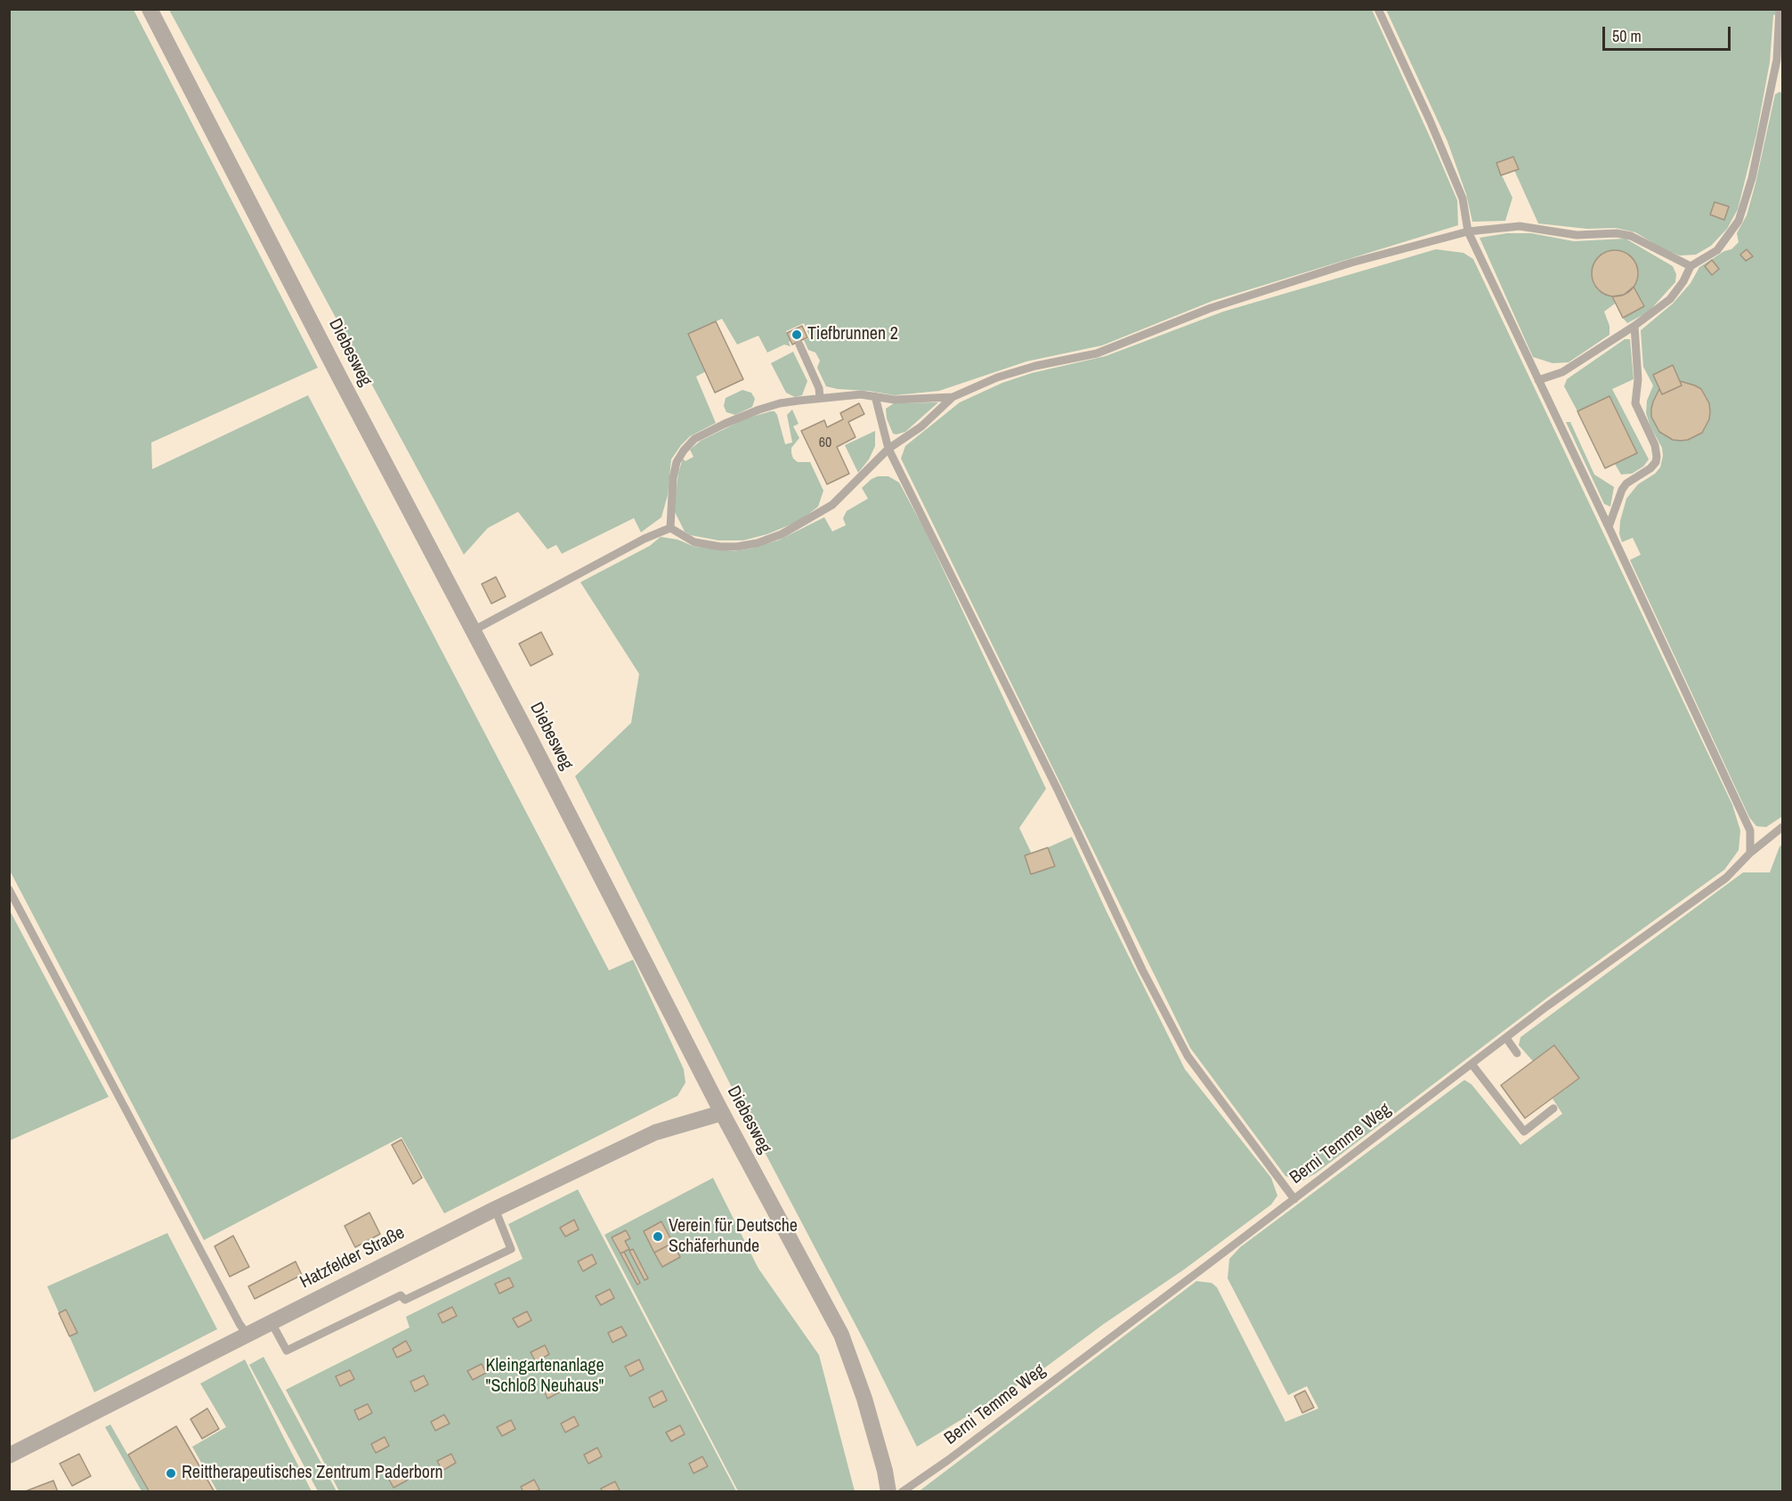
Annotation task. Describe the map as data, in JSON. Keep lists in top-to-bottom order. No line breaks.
{"streets":{"street":["Diebesweg","Hatzfelder Straße"],"lane":["Berni Temme Weg"]},"crossings":[["Diebesweg","Hatzfelder Straße"]],"parks":["Kleingartenanlage \"Schloß Neuhaus\""],"places":["Tiefbrunnen 2","Verein für Deutsche Schäferhunde","Reittherapeutisches Zentrum Paderborn"],"house_numbers":["60"],"scale_bar":"50 m"}
